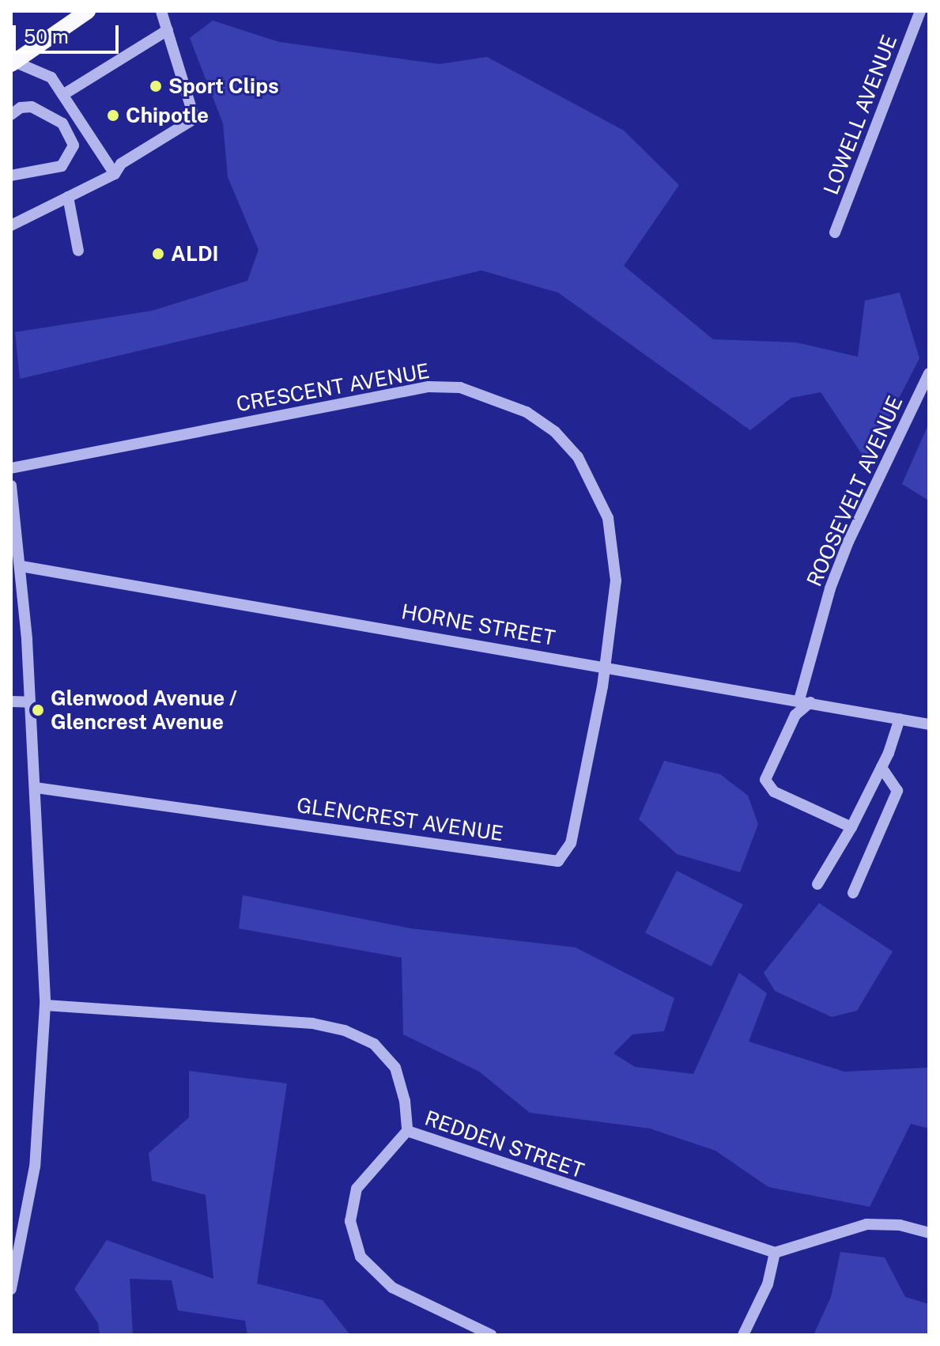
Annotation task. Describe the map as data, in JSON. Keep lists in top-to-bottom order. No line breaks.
{"streets":{"street":["LOWELL AVENUE","CRESCENT AVENUE","ROOSEVELT AVENUE","HORNE STREET","GLENCREST AVENUE","REDDEN STREET"]},"crossings":[["CRESCENT AVENUE","HORNE STREET"],["CRESCENT AVENUE","GLENCREST AVENUE"],["ROOSEVELT AVENUE","HORNE STREET"],["HORNE STREET","GLENCREST AVENUE"]],"places":["Sport Clips","Chipotle","ALDI","Glenwood Avenue / Glencrest Avenue"],"scale_bar":"50 m"}
